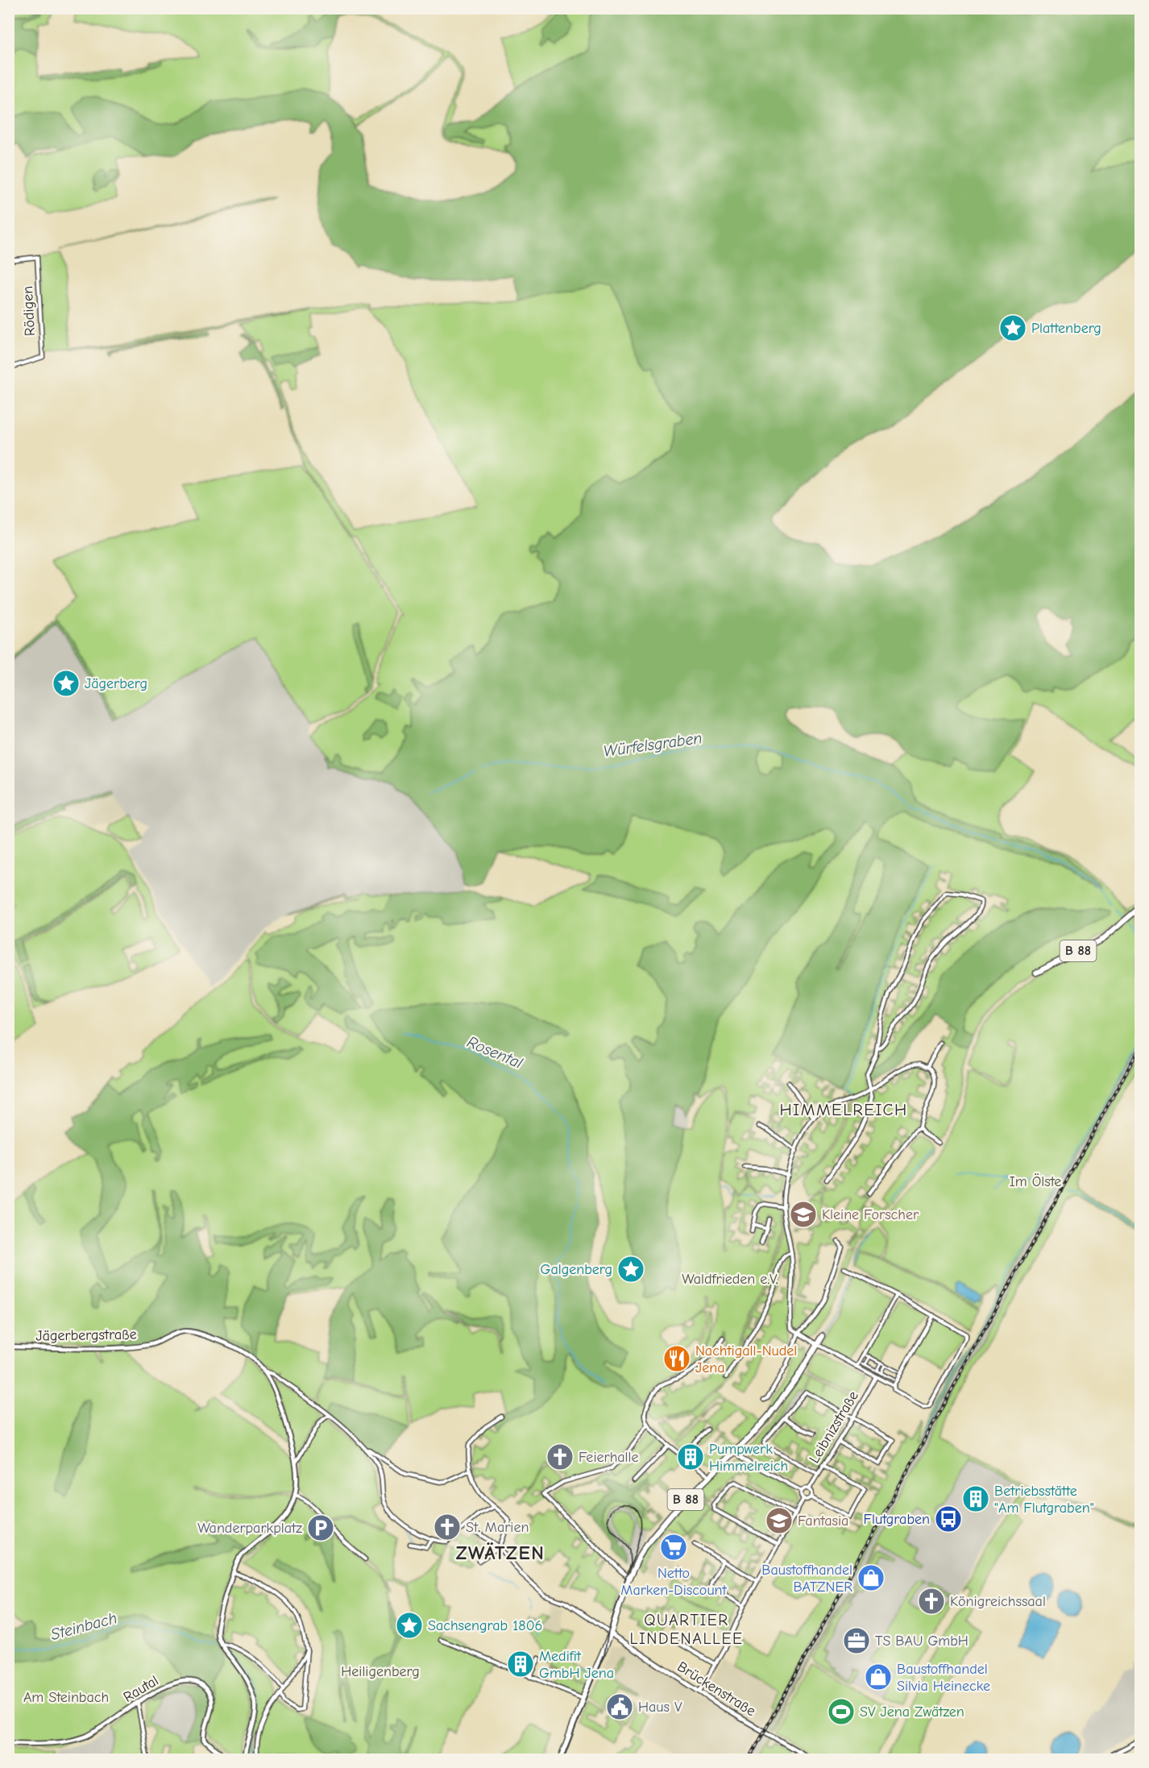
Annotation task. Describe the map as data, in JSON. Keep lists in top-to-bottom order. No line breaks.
{"streets":{"main road":["B 88"],"street":["Rödigen","Jägerbergstraße","Leibnizstraße","Rautal","Brückenstraße"]},"crossings":[["B 88","Brückenstraße"]],"districts":["HIMMELREICH","ZWÄTZEN","QUARTIER LINDENALLEE"],"water":["Würfelsgraben","Rosental","Steinbach"],"parks":["Im Ölste","Waldfrieden e.V.","Heiligenberg","Am Steinbach"],"places":{"place":["Plattenberg","Jägerberg","Galgenberg","Sachsengrab 1806"],"school or university":["Kleine Forscher","Fantasia"],"restaurant":["Nachtigall-Nudel Jena"],"church":["Feierhalle","St. Marien","Königreichssaal"],"building":["Pumpwerk Himmelreich","Betriebsstätte \"Am Flutgraben\"","Medifit GmbH Jena"],"bus stop":["Flutgraben"],"parking":["Wanderparkplatz"],"supermarket":["Netto Marken-Discount"],"shop":["Baustoffhandel BATZNER","Baustoffhandel Silvia Heinecke"],"office":["TS BAU GmbH"],"public building":["Haus V"],"sports":["SV Jena Zwätzen"]}}
